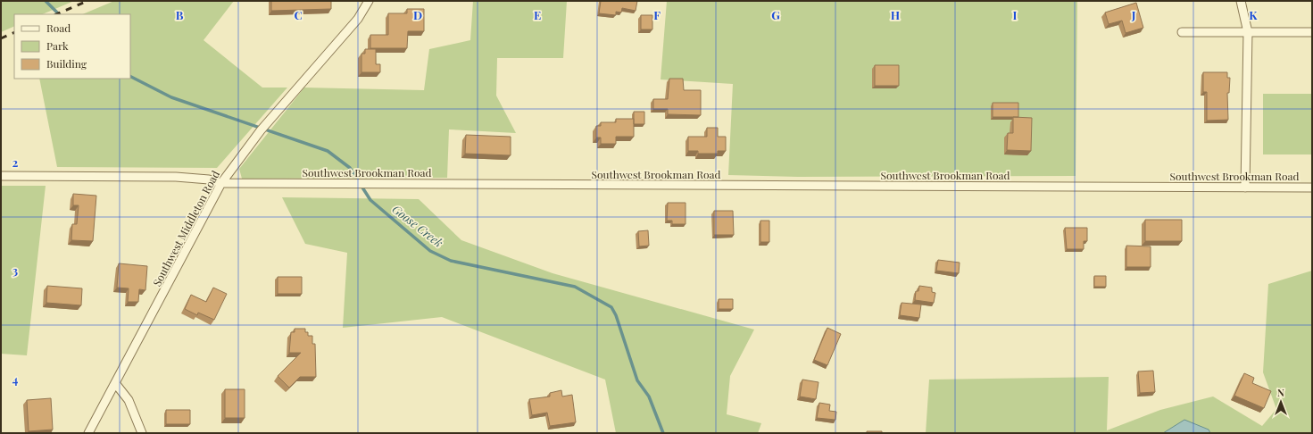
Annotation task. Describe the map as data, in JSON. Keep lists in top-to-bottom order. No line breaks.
{"streets":{"street":["Southwest Brookman Road","Southwest Middleton Road"]},"crossings":[["Southwest Brookman Road","Southwest Middleton Road"]],"water":["Goose Creek"],"legend":["Road","Park","Building"],"north":"top","grid":{"columns":["B","C","D","E","F","G","H","I","J","K"],"rows":["2","3","4"]}}
